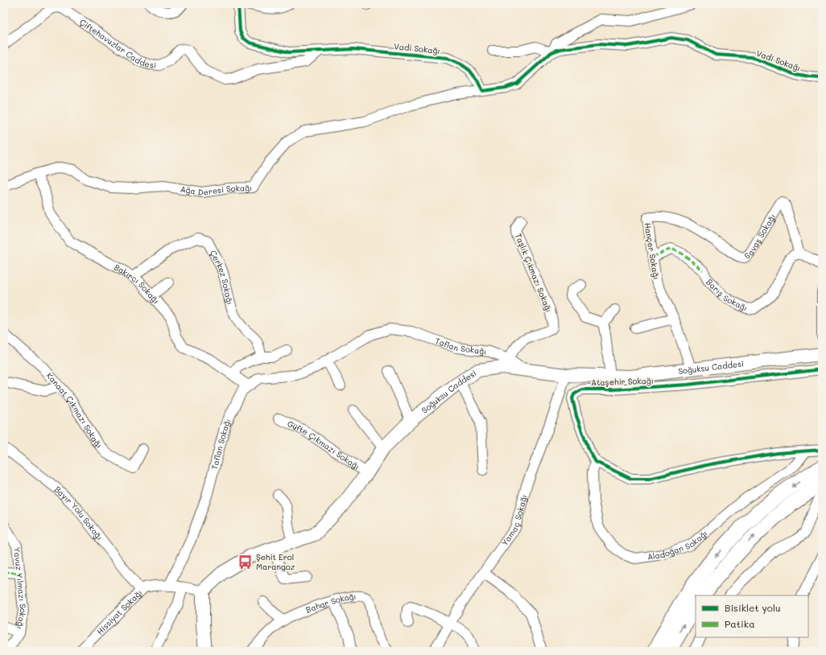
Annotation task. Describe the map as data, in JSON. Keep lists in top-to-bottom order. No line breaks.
{"streets":{"main road":["Soğuksu Caddesi"],"street":["Çiftehavuzlar Caddesi","Vadi Sokağı","Ağa Deresi Sokağı","Savaş Sokağı","Hançer Sokağı","Taşlık Çıkmazı Sokağı","Çerkez Sokağı","Bakırcı Sokağı","Barış Sokağı","Taflan Sokağı","Ataşehir Sokağı","Kanaat Çıkmazı Sokağı","Güfte Çıkmazı Sokağı","Bayır Yolu Sokağı","Yamaç Sokağı","Aladoğan Sokağı","Yavuz Yılmazı Sokağı","Bahar Sokağı","Hissiyat Sokağı"]},"crossings":[["Çiftehavuzlar Caddesi","Vadi Sokağı"],["Vadi Sokağı","Ağa Deresi Sokağı"],["Ağa Deresi Sokağı","Bakırcı Sokağı"],["Savaş Sokağı","Hançer Sokağı"],["Savaş Sokağı","Barış Sokağı"],["Hançer Sokağı","Barış Sokağı"],["Hançer Sokağı","Soğuksu Caddesi"],["Taşlık Çıkmazı Sokağı","Taflan Sokağı"],["Çerkez Sokağı","Bakırcı Sokağı"],["Bakırcı Sokağı","Taflan Sokağı"],["Taflan Sokağı","Soğuksu Caddesi"],["Taflan Sokağı","Hissiyat Sokağı"],["Soğuksu Caddesi","Güfte Çıkmazı Sokağı"],["Soğuksu Caddesi","Yamaç Sokağı"],["Soğuksu Caddesi","Hissiyat Sokağı"],["Ataşehir Sokağı","Aladoğan Sokağı"],["Bayır Yolu Sokağı","Hissiyat Sokağı"]],"places":{"bus stop":["Şehit Erol Marangoz"]},"legend":["Bisiklet yolu","Patika"]}
